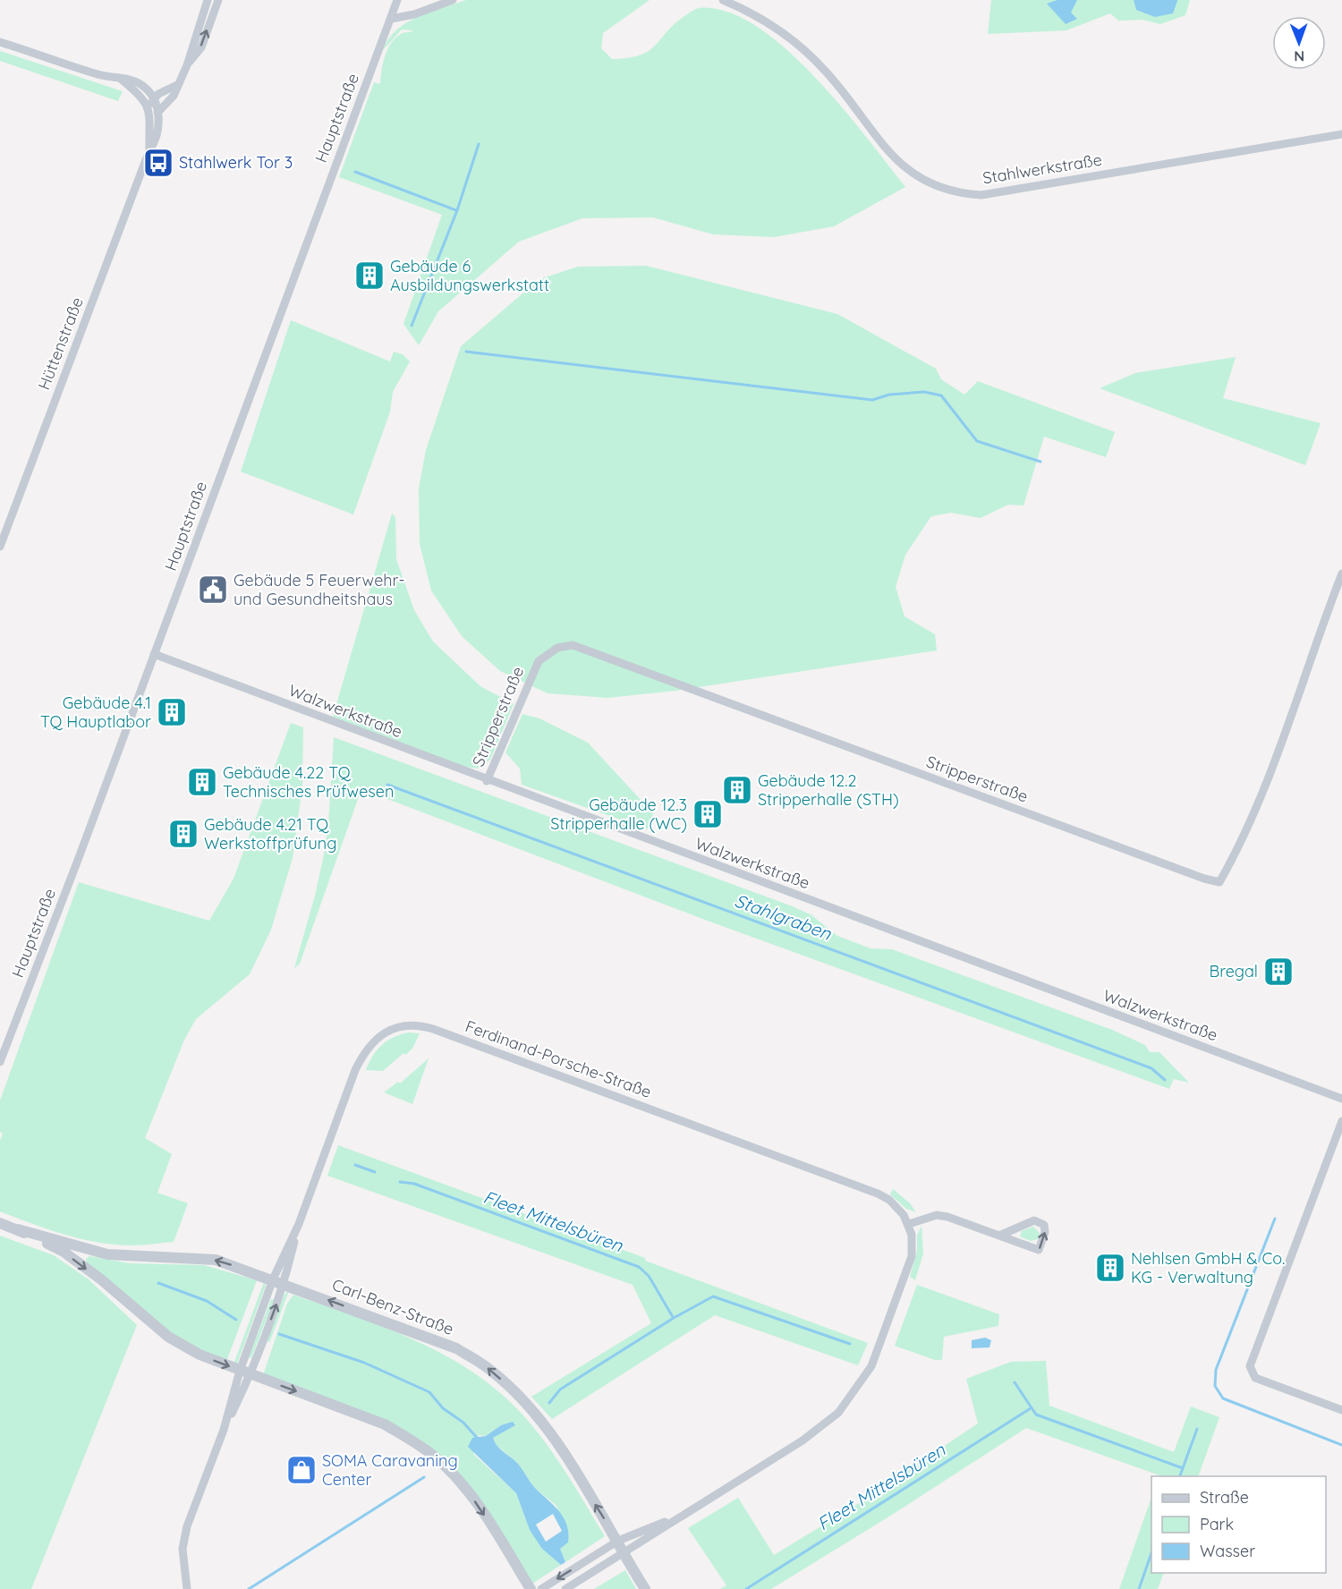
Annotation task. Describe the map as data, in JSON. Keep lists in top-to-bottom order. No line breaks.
{"streets":{"street":["Hauptstraße","Stahlwerkstraße","Hüttenstraße","Walzwerkstraße","Stripperstraße","Ferdinand-Porsche-Straße","Carl-Benz-Straße"]},"crossings":[["Hauptstraße","Walzwerkstraße"],["Walzwerkstraße","Stripperstraße"],["Ferdinand-Porsche-Straße","Carl-Benz-Straße"]],"water":["Stahlgraben","Fleet Mittelsbüren"],"places":{"bus stop":["Stahlwerk Tor 3"],"building":["Gebäude 6 Ausbildungswerkstatt","Gebäude 4.1 TQ Hauptlabor","Gebäude 4.22 TQ Technisches Prüfwesen","Gebäude 12.2 Stripperhalle (STH)","Gebäude 12.3 Stripperhalle (WC)","Gebäude 4.21 TQ Werkstoffprüfung","Bregal","Nehlsen GmbH & Co. KG - Verwaltung"],"public building":["Gebäude 5 Feuerwehr- und Gesundheitshaus"],"shop":["SOMA Caravaning Center"]},"legend":["Straße","Park","Wasser"],"north":"bottom"}
